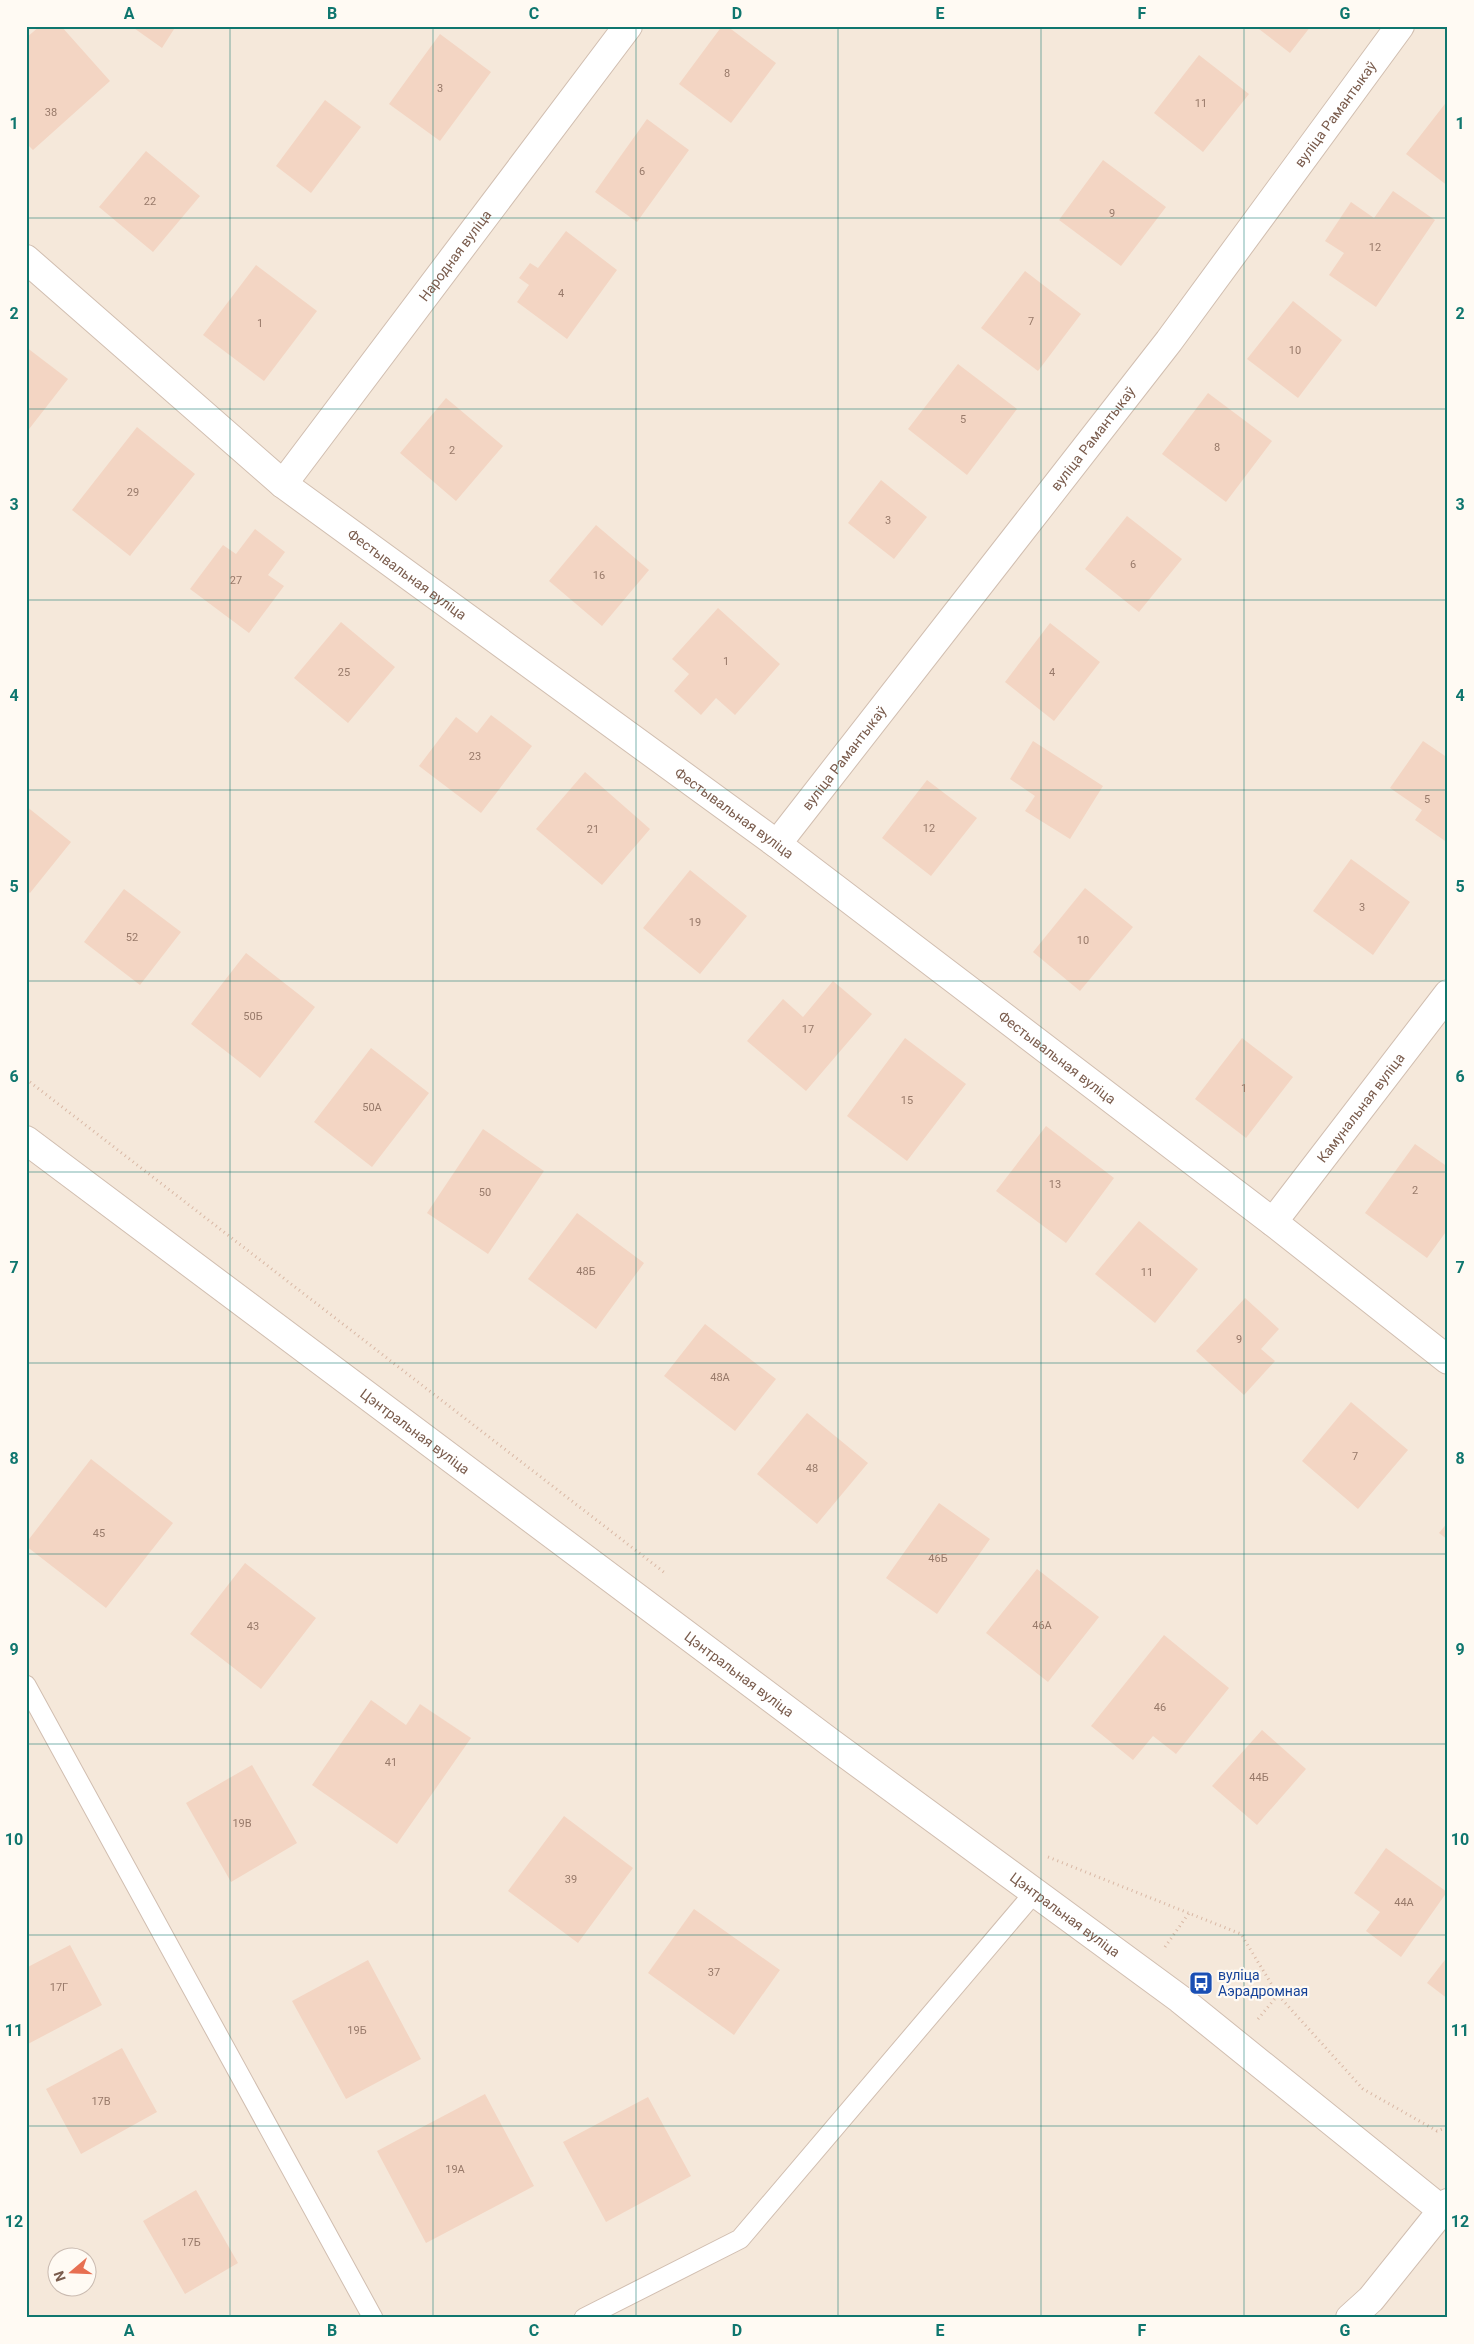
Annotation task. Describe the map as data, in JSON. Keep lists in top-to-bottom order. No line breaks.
{"streets":{"street":["вуліца Рамантыкаў","Народная вуліца","Фестывальная вуліца","Камунальная вуліца","Цэнтральная вуліца"]},"crossings":[["вуліца Рамантыкаў","Фестывальная вуліца"],["Народная вуліца","Фестывальная вуліца"],["Фестывальная вуліца","Камунальная вуліца"]],"places":{"bus stop":["вуліца Аэрадромная"]},"house_numbers":["8","3","11","38","6","22","9","12","4","7","1","10","5","8","2","29","3","6","16","27","1","25","4","23","5","12","21","3","19","52","10","50Б","17","1","15","50А","13","2","50","48Б","11","9","48А","7","48","45","46Б","46А","43","46","41","44Б","19В","39","44А","37","17Г","19Б","17В","19А","17Б"],"north":"left","grid":{"columns":["A","B","C","D","E","F","G"],"rows":["1","2","3","4","5","6","7","8","9","10","11","12"]}}
